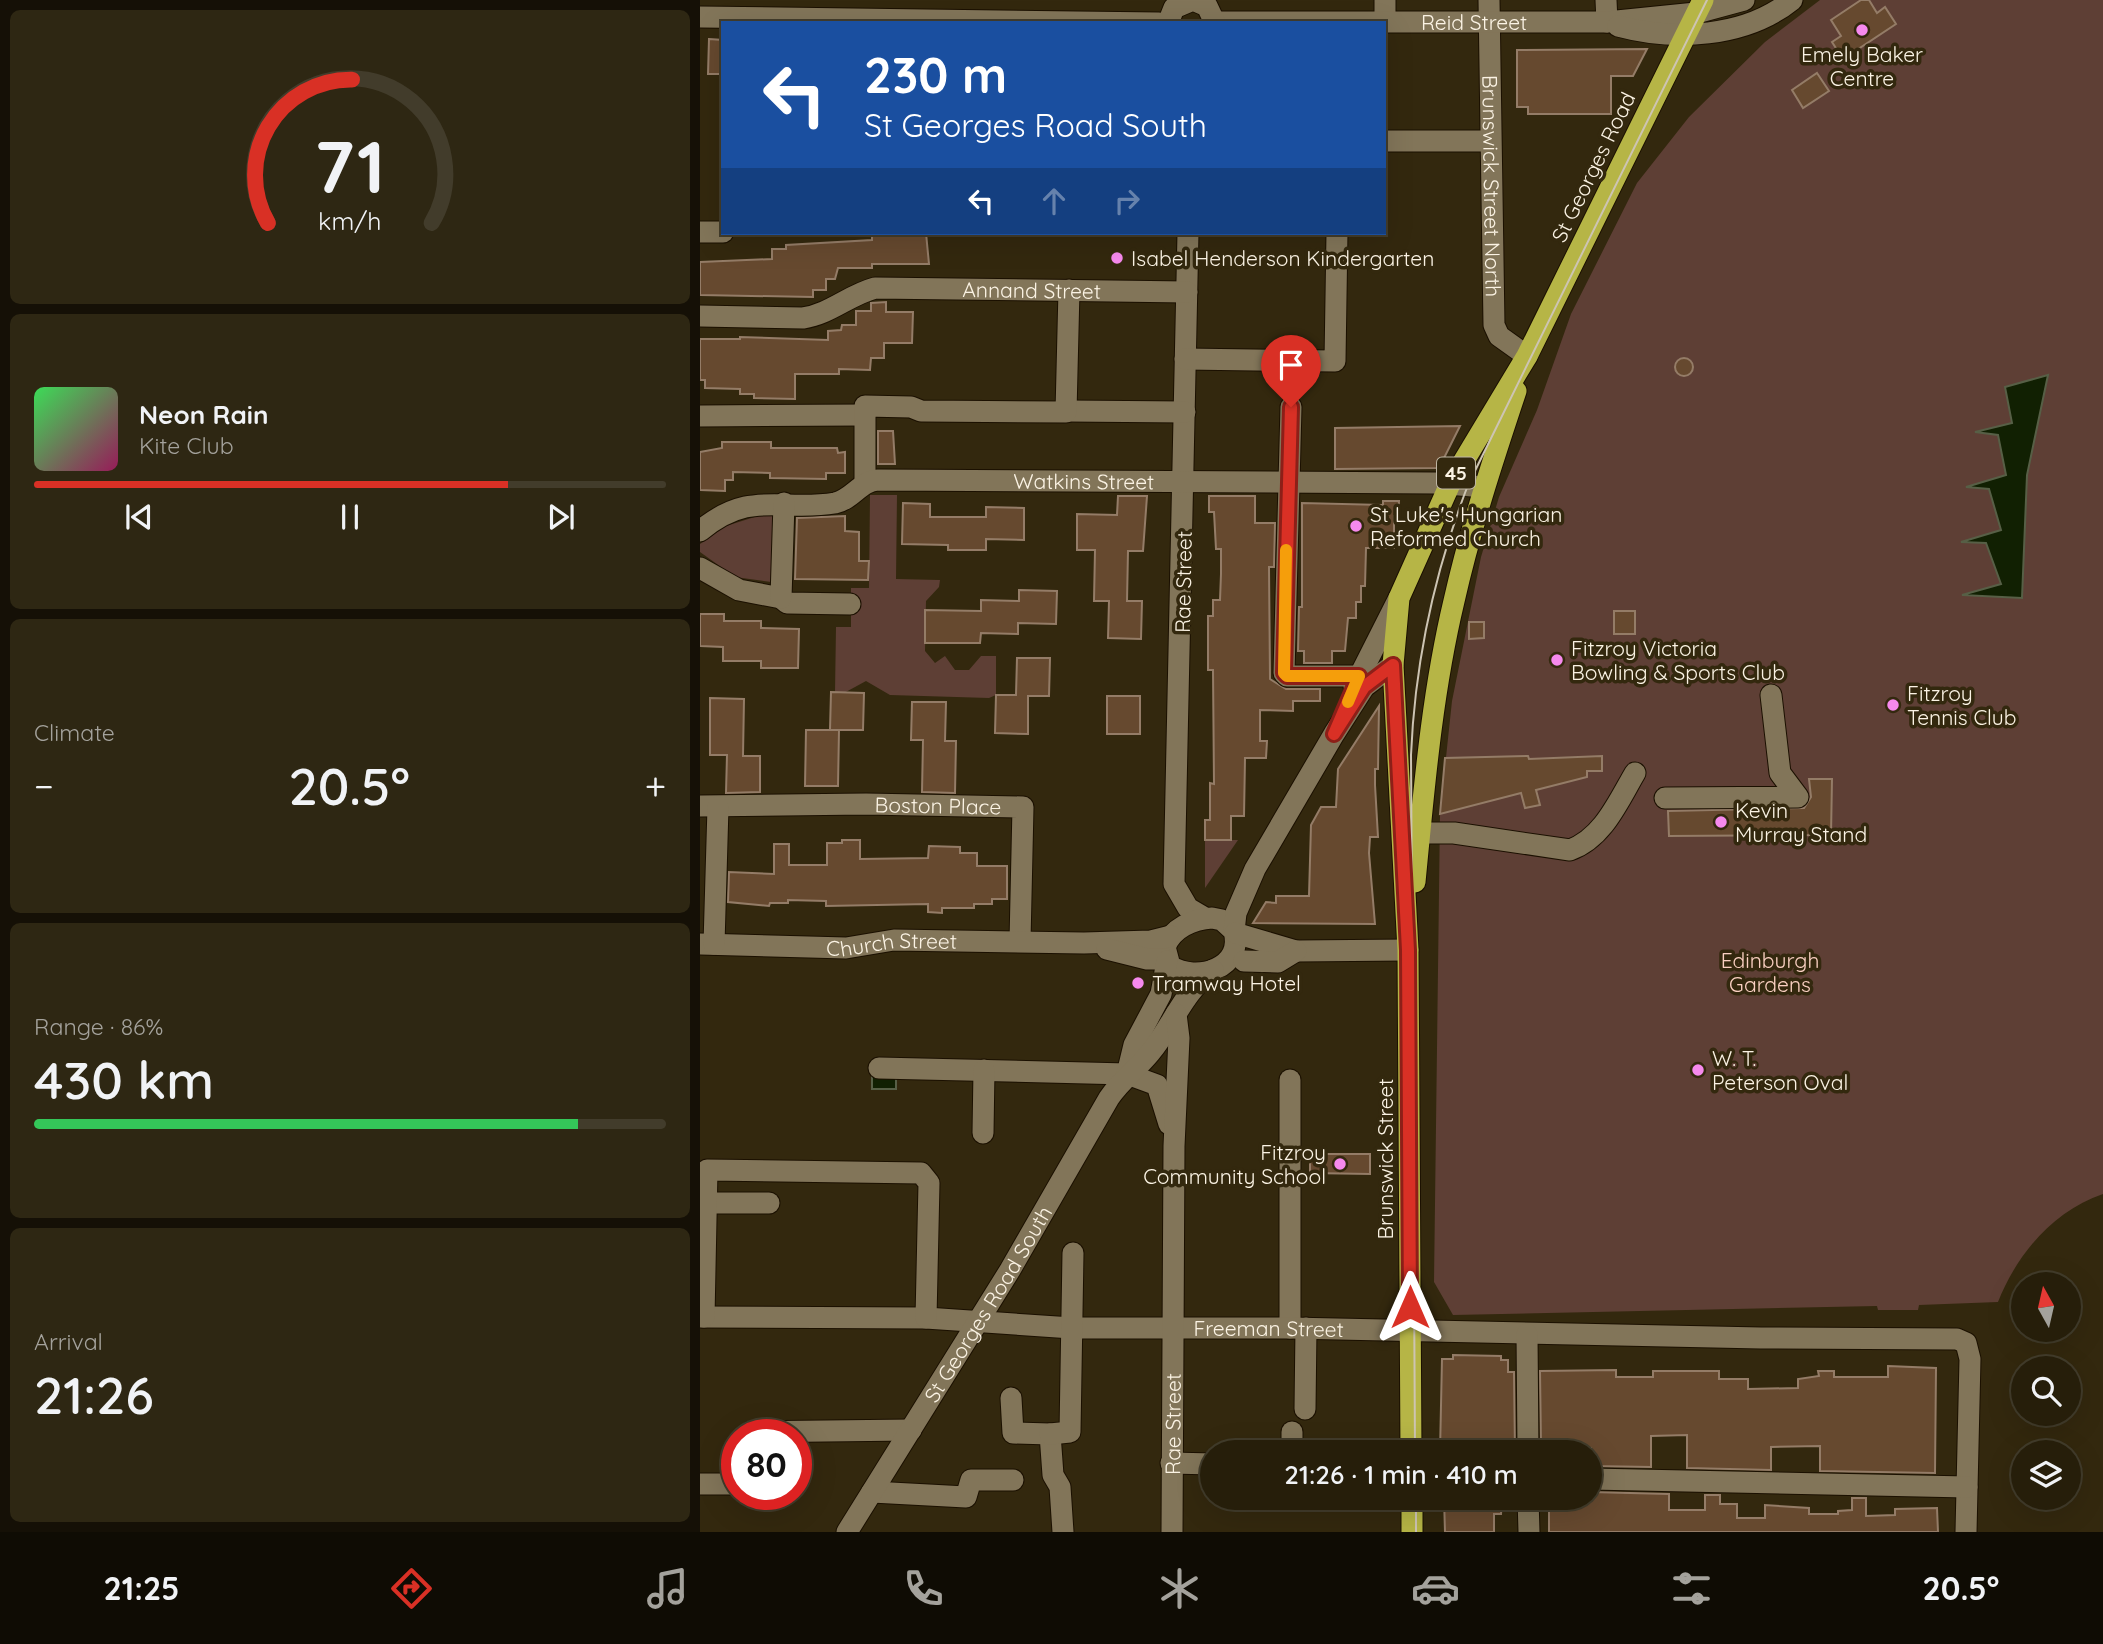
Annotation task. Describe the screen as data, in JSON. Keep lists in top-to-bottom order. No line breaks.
{"streets":{"highway":["St Georges Road","45","Brunswick Street"],"street":["Reid Street","Brunswick Street North","Annand Street","Watkins Street","Rae Street","Boston Place","Church Street","St Georges Road South","Freeman Street"]},"crossings":[["Reid Street","St Georges Road"],["Reid Street","Brunswick Street North"],["St Georges Road","Brunswick Street North"],["St Georges Road","Watkins Street"],["St Georges Road","Brunswick Street"],["Annand Street","Rae Street"],["Watkins Street","Rae Street"],["Rae Street","Church Street"],["Rae Street","St Georges Road South"],["Rae Street","Freeman Street"],["Boston Place","Church Street"],["Church Street","St Georges Road South"],["Brunswick Street","Freeman Street"],["St Georges Road South","Freeman Street"]],"parks":["Edinburgh Gardens"],"places":["Emely Baker Centre","Isabel Henderson Kindergarten","St Luke's Hungarian Reformed Church","Fitzroy Victoria Bowling & Sports Club","Fitzroy Tennis Club","Kevin Murray Stand","Tramway Hotel","W. T. Peterson Oval","Fitzroy Community School"],"north":"top","page":{"turn":["230 m","St Georges Road South"],"song":["Neon Rain","Kite Club"],"tile":["Climate",["Range · 86%","430 km"],["Arrival","21:26"]],"heat":["−","20.5°","+"],"limit":"80","trip":"21:26 · 1 min · 410 m","tabs":["21:25","20.5°"],"gauge":["71","km/h"]}}
